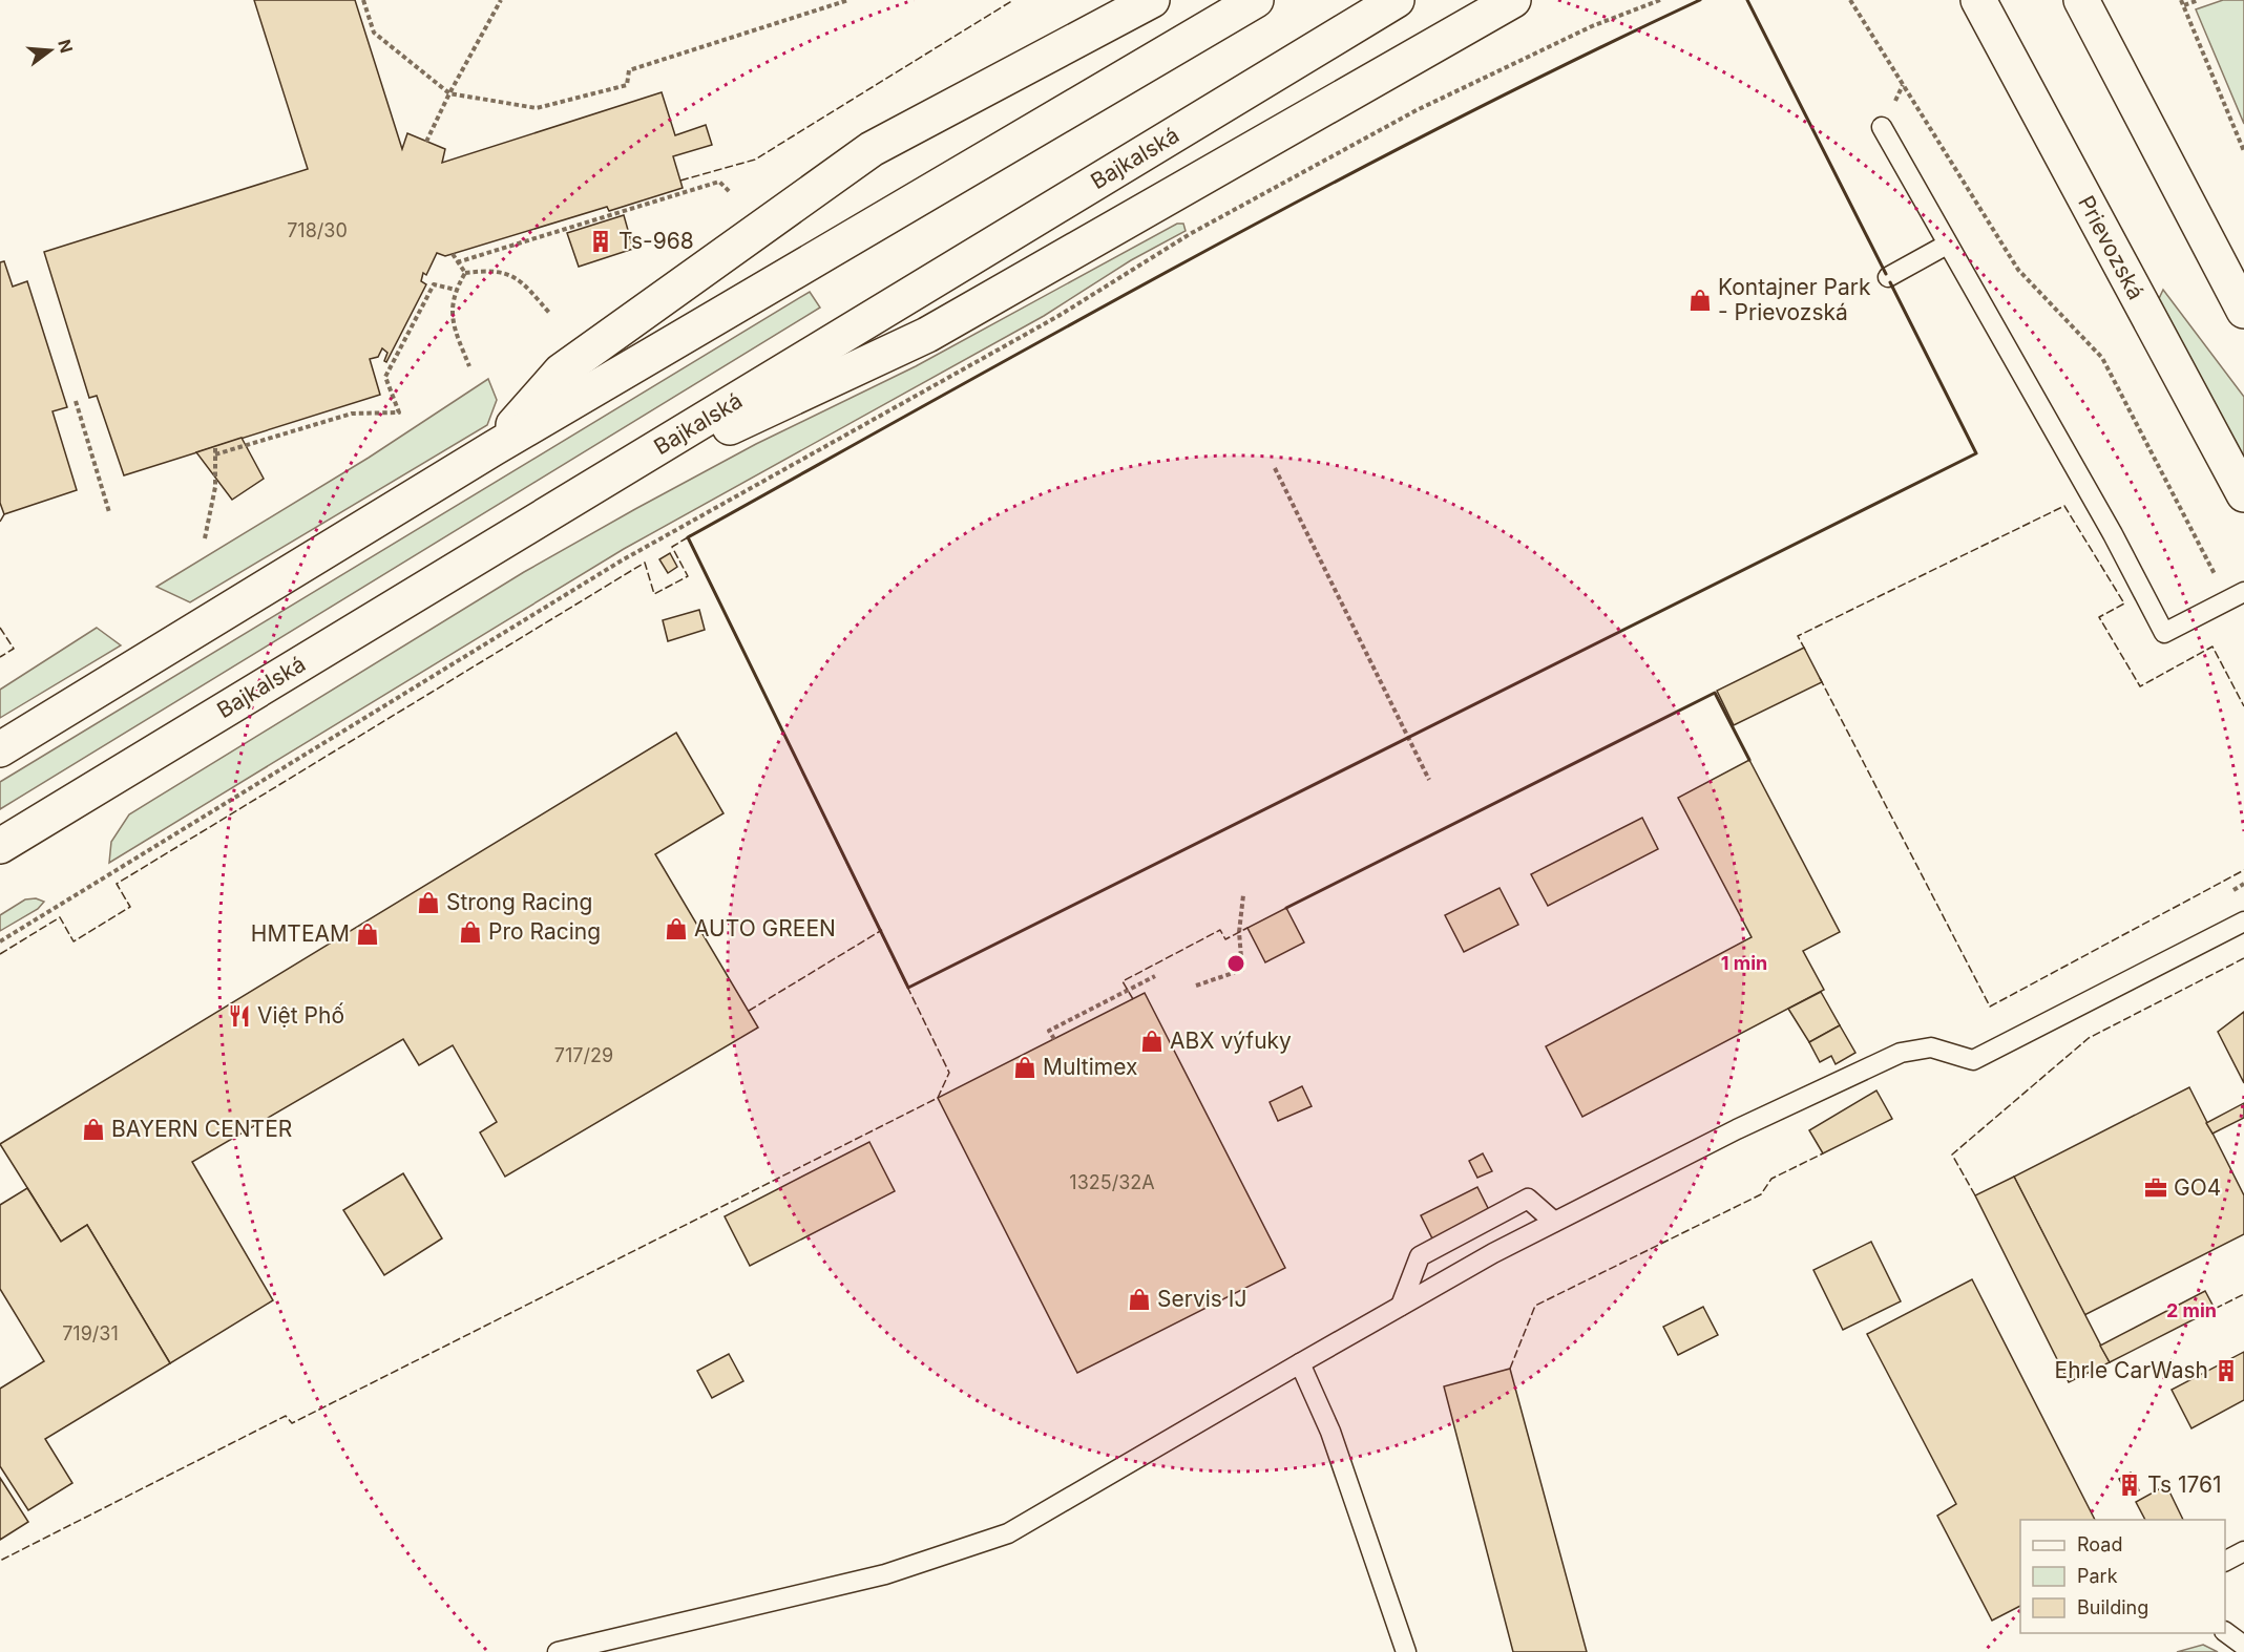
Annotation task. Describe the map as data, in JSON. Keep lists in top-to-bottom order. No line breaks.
{"streets":{"main road":["Bajkalská","Prievozská"]},"places":{"building":["Ts-968","Ehrle CarWash","Ts 1761"],"shop":["Kontajner Park - Prievozská","Strong Racing","AUTO GREEN","Pro Racing","HMTEAM","ABX výfuky","Multimex","BAYERN CENTER","Servis IJ"],"restaurant":["Việt Phố"],"office":["GO4"]},"house_numbers":["718/30","717/29","1325/32A","719/31"],"legend":["Road","Park","Building"],"north":"right","rings":["1 min","2 min"]}
